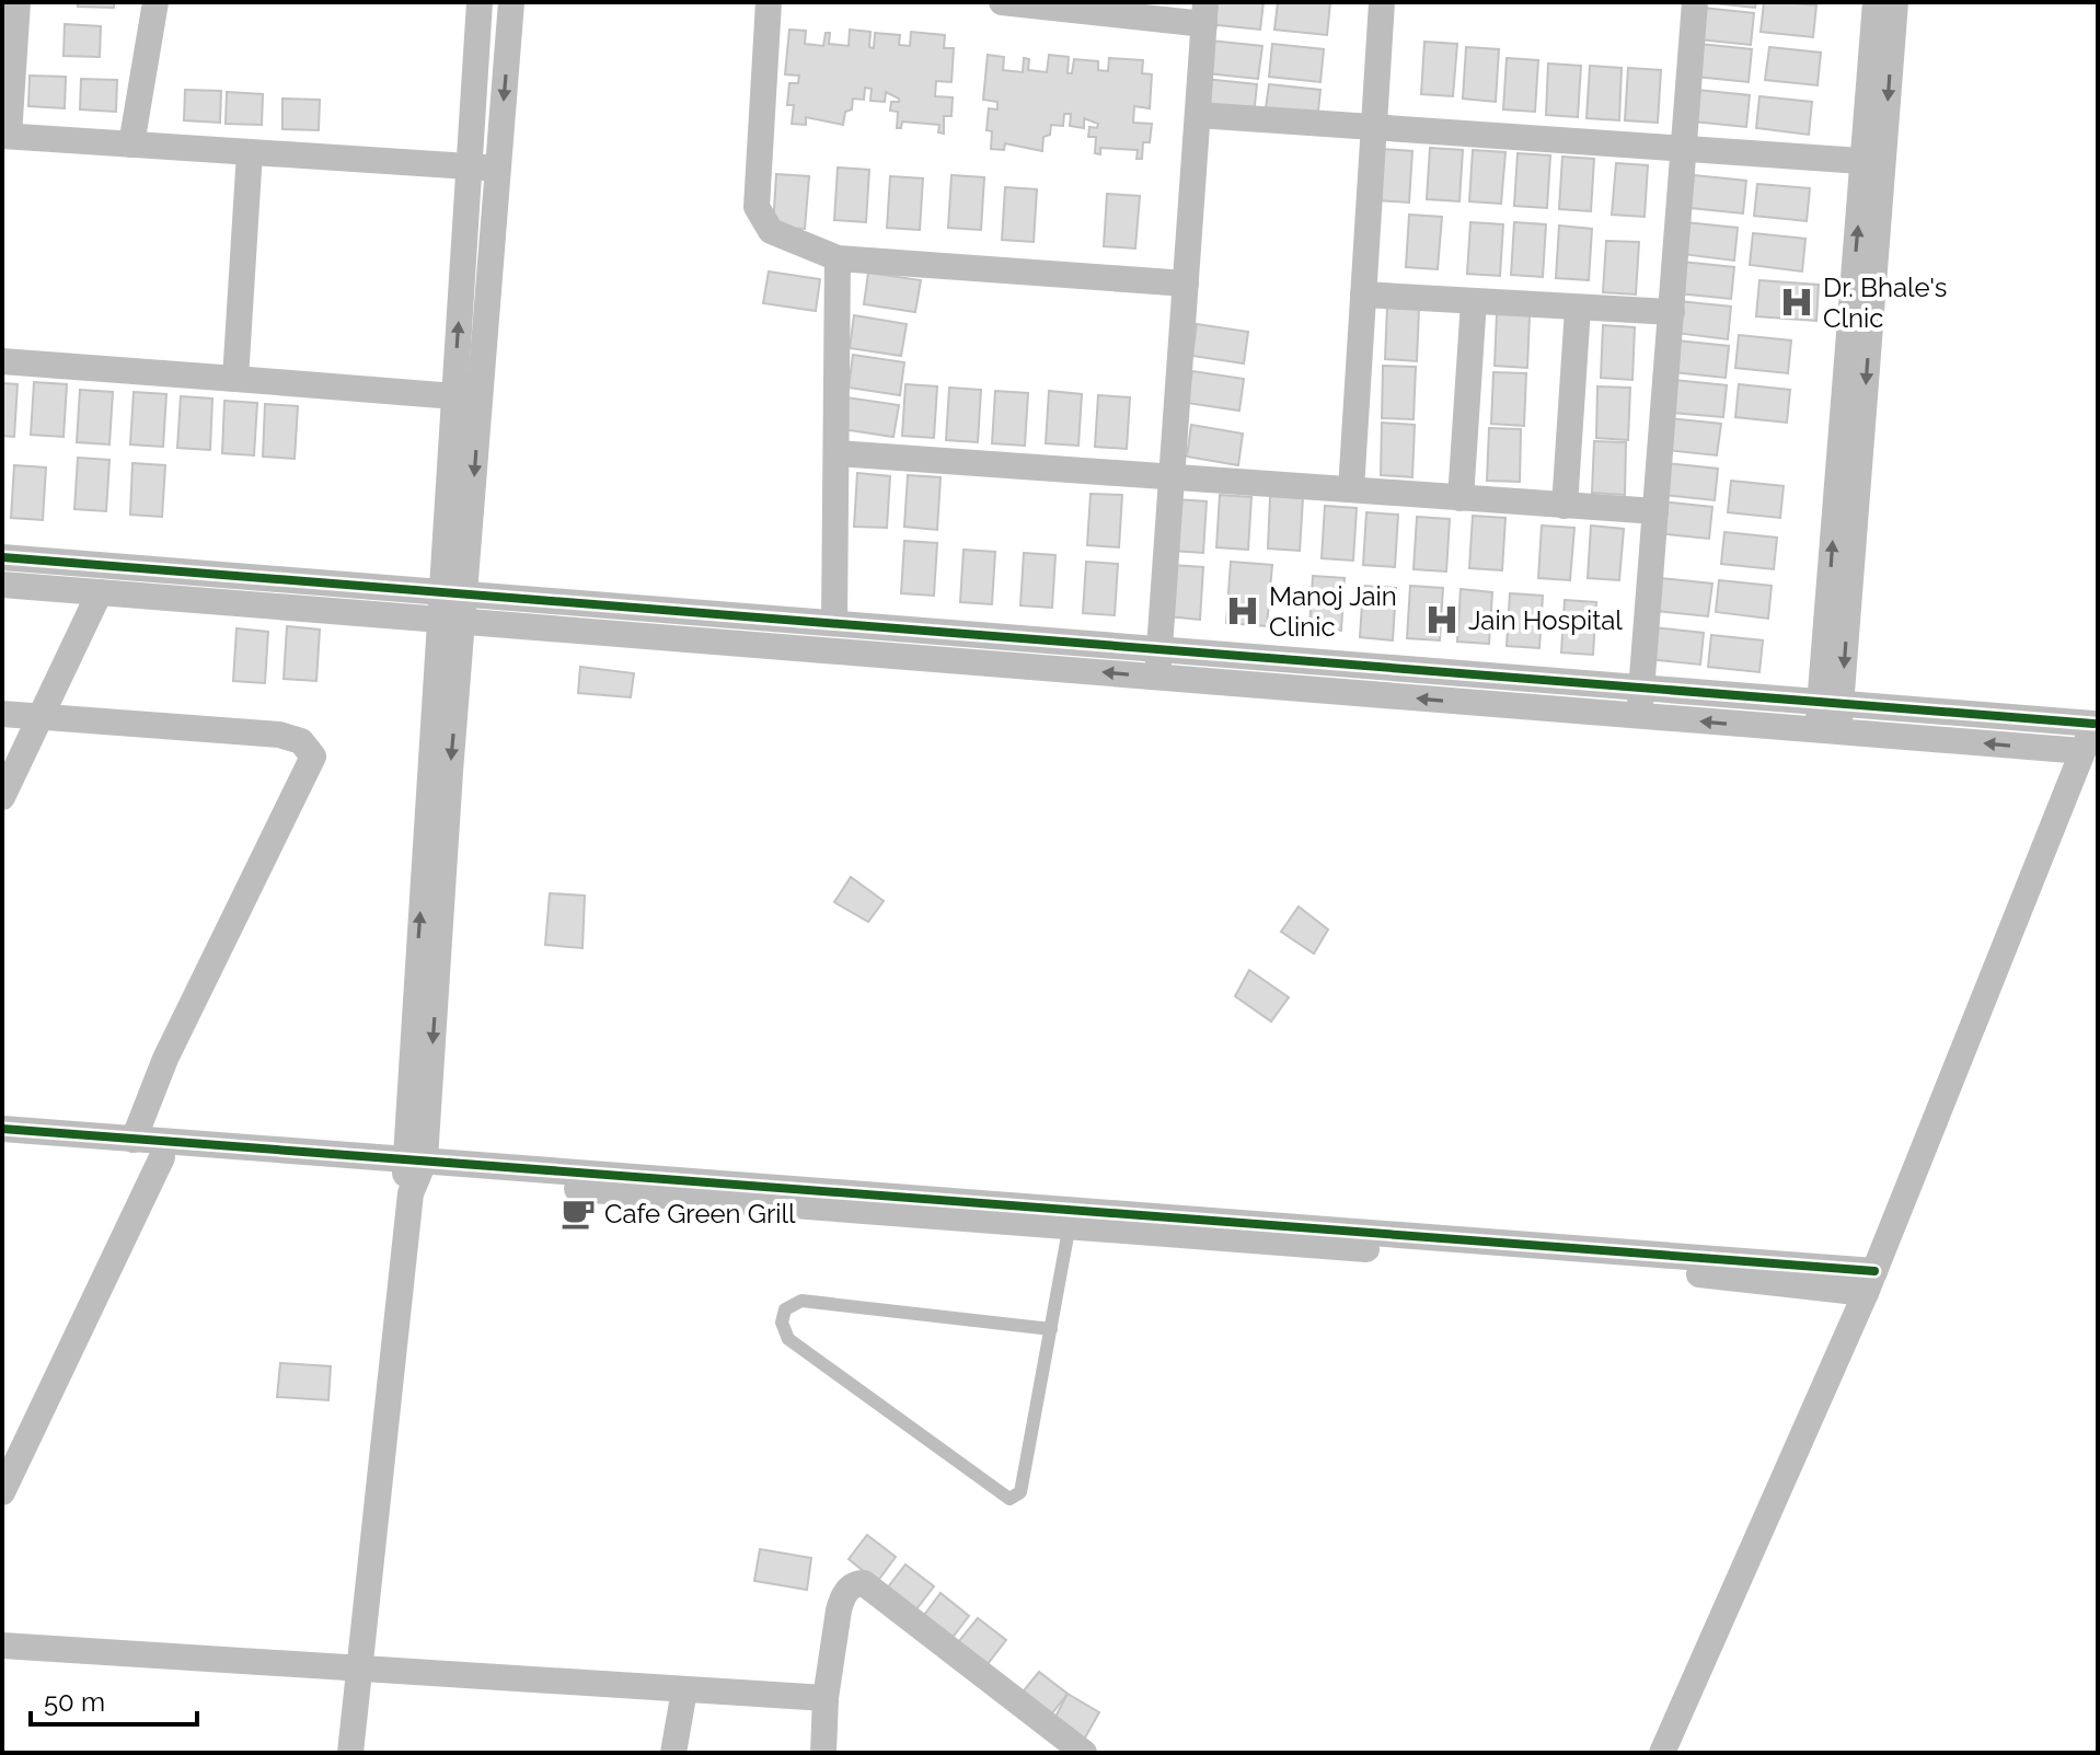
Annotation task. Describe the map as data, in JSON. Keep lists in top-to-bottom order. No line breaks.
{"places":{"hospital":["Dr. Bhale's Clnic","Manoj Jain Clinic","Jain Hospital"],"cafe":["Cafe Green Grill"]},"scale_bar":"50 m"}
